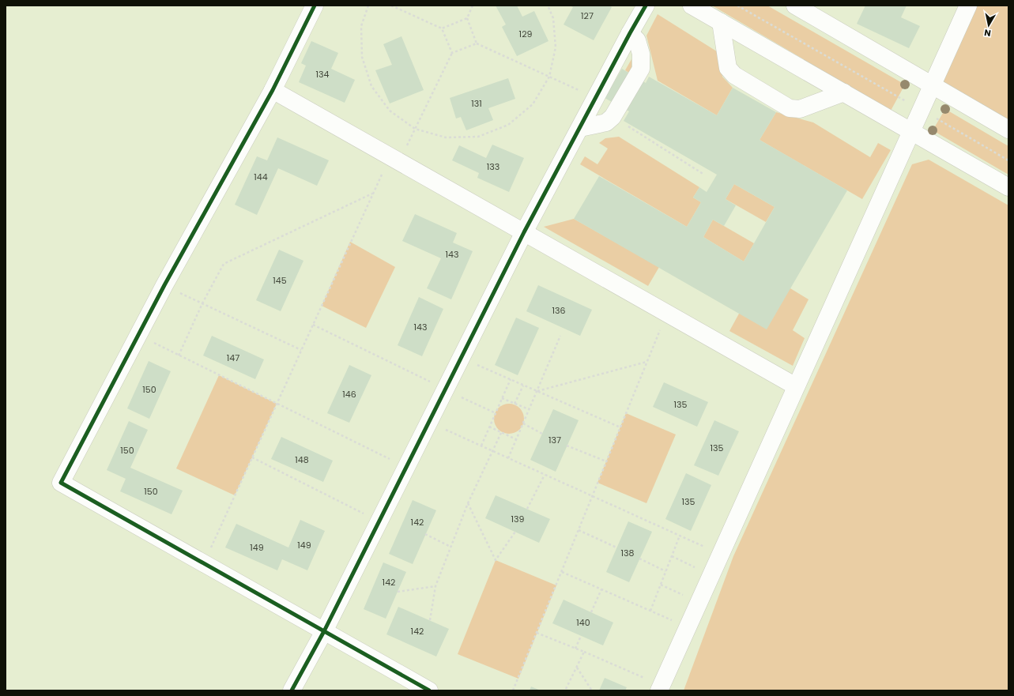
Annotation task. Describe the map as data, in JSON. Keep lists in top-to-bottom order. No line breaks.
{"house_numbers":["127","129","134","131","133","144","143","145","136","143","147","150","146","135","137","135","150","148","150","135","139","142","149","149","138","142","140","142"],"north":"bottom"}
